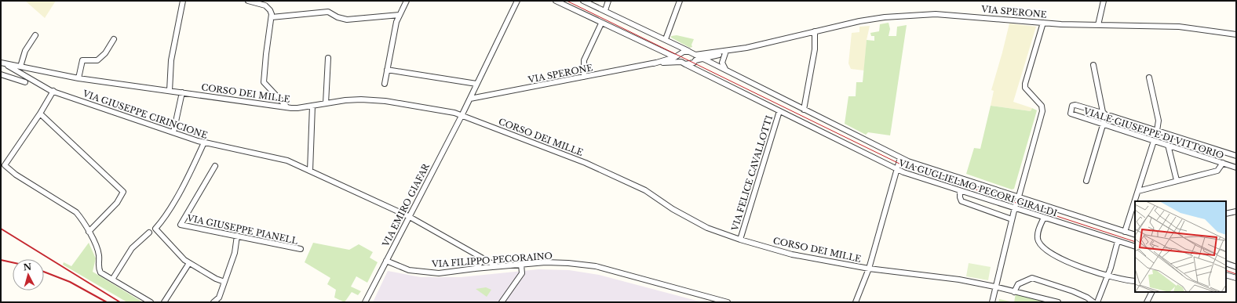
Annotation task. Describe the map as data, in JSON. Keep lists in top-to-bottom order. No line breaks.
{"streets":{"street":["VIA SPERONE","CORSO DEI MILLE","VIA GIUSEPPE CIRINCIONE","VIALE GIUSEPPE DI VITTORIO","VIA FELICE CAVALLOTTI","VIA GUGLIELMO PECORI GIRALDI","VIA EMIRO GIAFAR","VIA GIUSEPPE PIANELL","VIA FILIPPO PECORAINO"]},"crossings":[["VIA SPERONE","VIA EMIRO GIAFAR"],["CORSO DEI MILLE","VIA GIUSEPPE CIRINCIONE"],["CORSO DEI MILLE","VIA FELICE CAVALLOTTI"],["CORSO DEI MILLE","VIA EMIRO GIAFAR"],["VIA GIUSEPPE CIRINCIONE","VIA EMIRO GIAFAR"],["VIA GIUSEPPE CIRINCIONE","VIA FILIPPO PECORAINO"],["VIA FELICE CAVALLOTTI","VIA GUGLIELMO PECORI GIRALDI"],["VIA EMIRO GIAFAR","VIA FILIPPO PECORAINO"]],"north":"top"}
